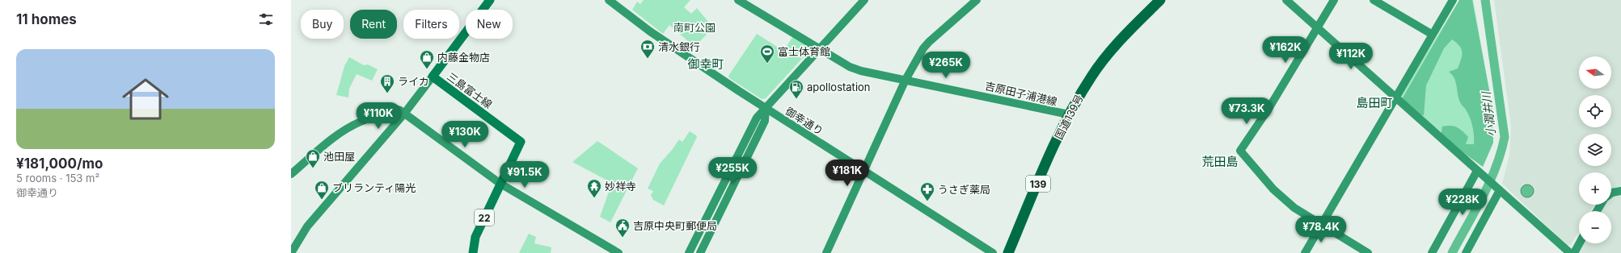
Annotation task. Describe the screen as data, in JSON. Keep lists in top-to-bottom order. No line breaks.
{"streets":{"highway":["国道139号","139"],"main road":["三島富士線","22"],"street":["吉原田子浦港線","御幸通り"]},"crossings":[["吉原田子浦港線","国道139号"]],"districts":["御幸町","島田町","荒田島"],"water":["小潤井川"],"parks":["南町公園"],"places":{"bank":["清水銀行"],"sports":["富士体育館"],"shop":["内藤金物店","池田屋","ブリランティ陽光"],"building":["ライカ"],"fuel station":["apollostation"],"temple":["妙祥寺"],"pharmacy":["うさぎ薬局"],"public building":["吉原中央町郵便局"]},"north":"left","page":{"heading":"11 homes","chip":["Buy","Rent","Filters","New"],"price":["¥162K","¥112K","¥265K","¥73.3K","¥110K","¥130K","¥255K","¥181K","¥91.5K","¥228K","¥78.4K"],"list":[{"name":"¥181,000/mo","note":"5 rooms · 153 m² · 御幸通り"}],"map_buttons":["+","−"]}}
